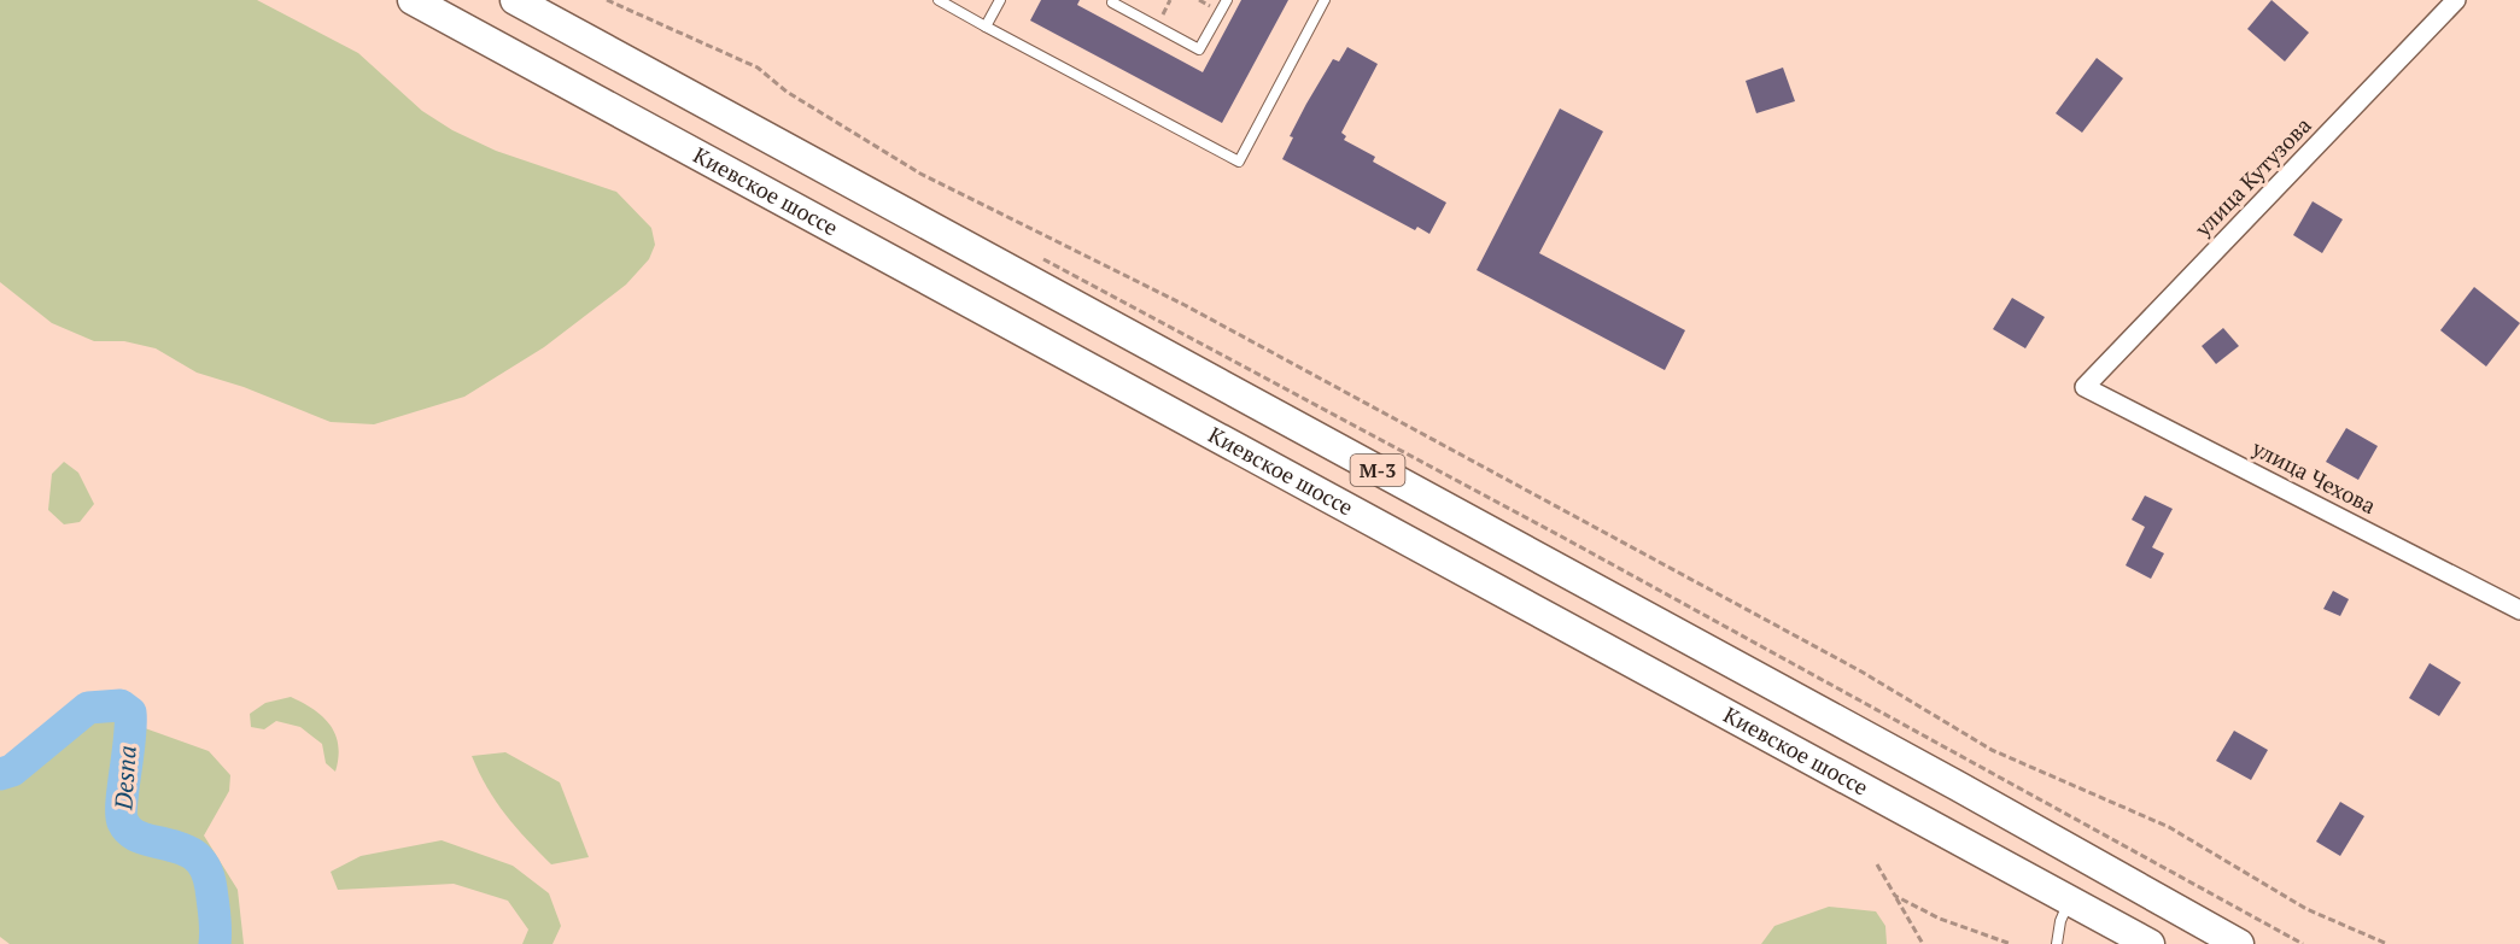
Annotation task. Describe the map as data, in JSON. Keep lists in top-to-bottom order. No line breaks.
{"streets":{"highway":["Киевское шоссе","М-3"],"street":["улица Кутузова","улица Чехова"]},"crossings":[["улица Кутузова","улица Чехова"]],"water":["Desna"]}
